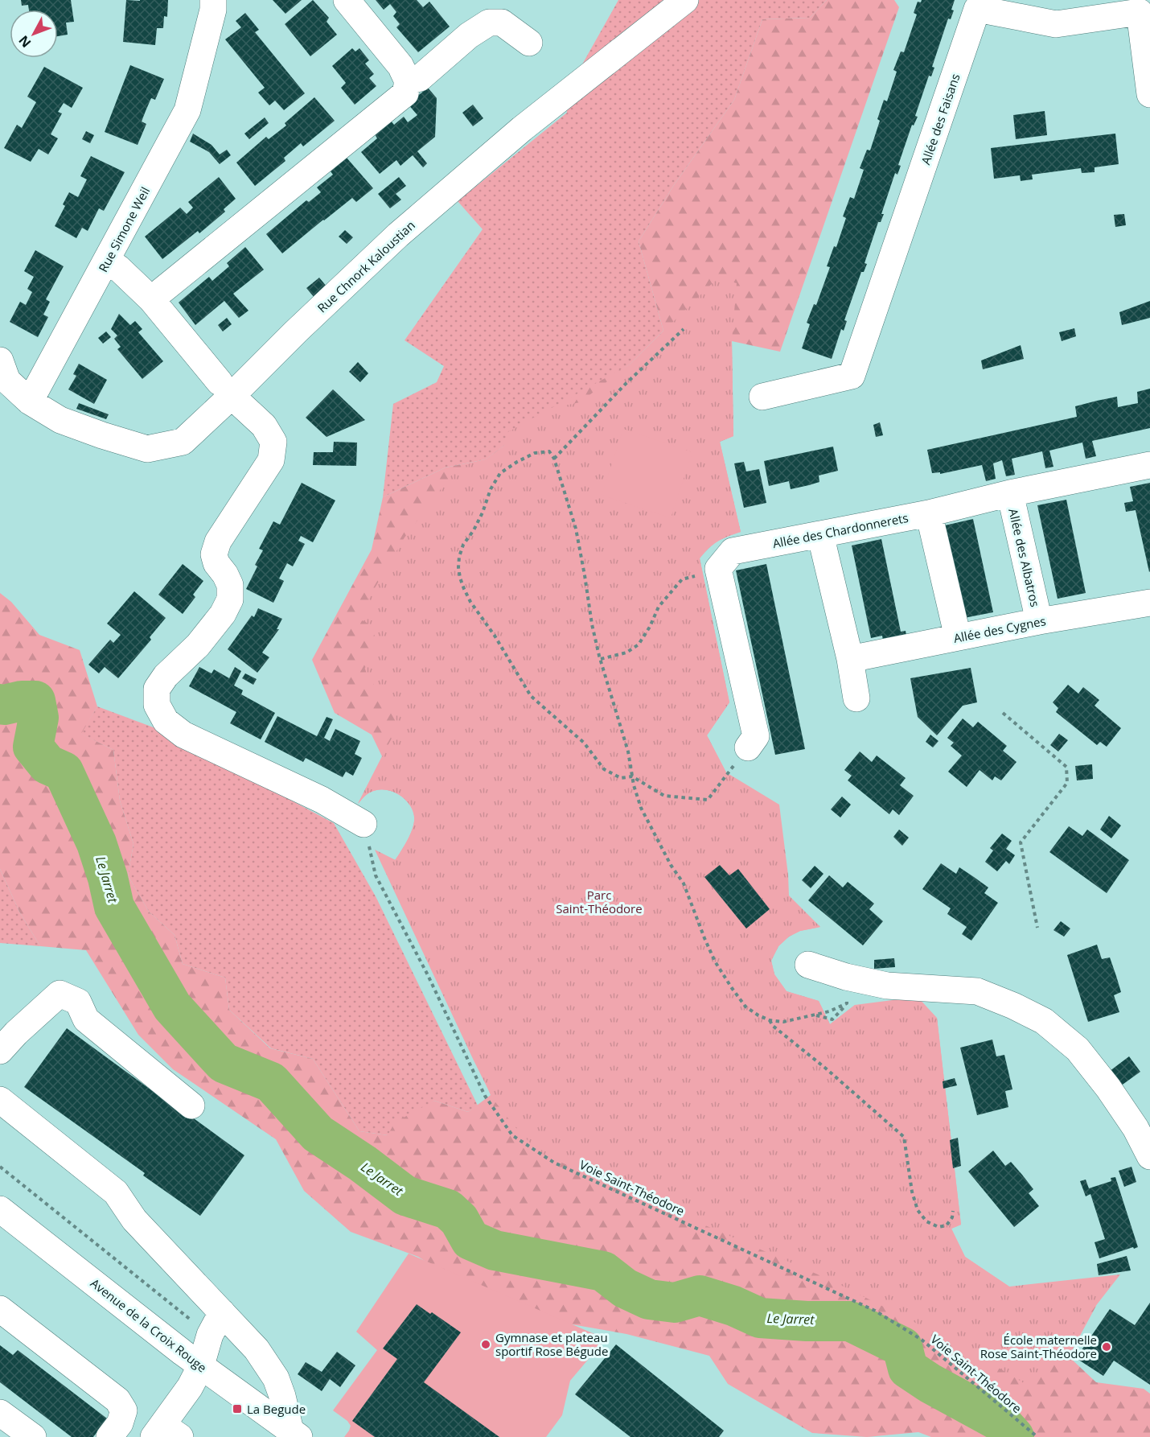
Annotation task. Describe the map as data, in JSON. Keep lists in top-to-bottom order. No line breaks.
{"streets":{"street":["Allée des Faisans","Rue Simone Weil","Rue Chnork Kaloustian","Allée des Chardonnerets","Allée des Albatros","Allée des Cygnes","Avenue de la Croix Rouge"],"path":["Voie Saint-Théodore"]},"crossings":[["Rue Simone Weil","Rue Chnork Kaloustian"],["Allée des Chardonnerets","Allée des Albatros"],["Allée des Albatros","Allée des Cygnes"]],"water":["Le Jarret"],"parks":["Parc Saint-Théodore"],"places":{"other":["Gymnase et plateau sportif Rose Bégude","École maternelle Rose Saint-Théodore"],"transit":["La Begude"]},"north":"bottom left"}
